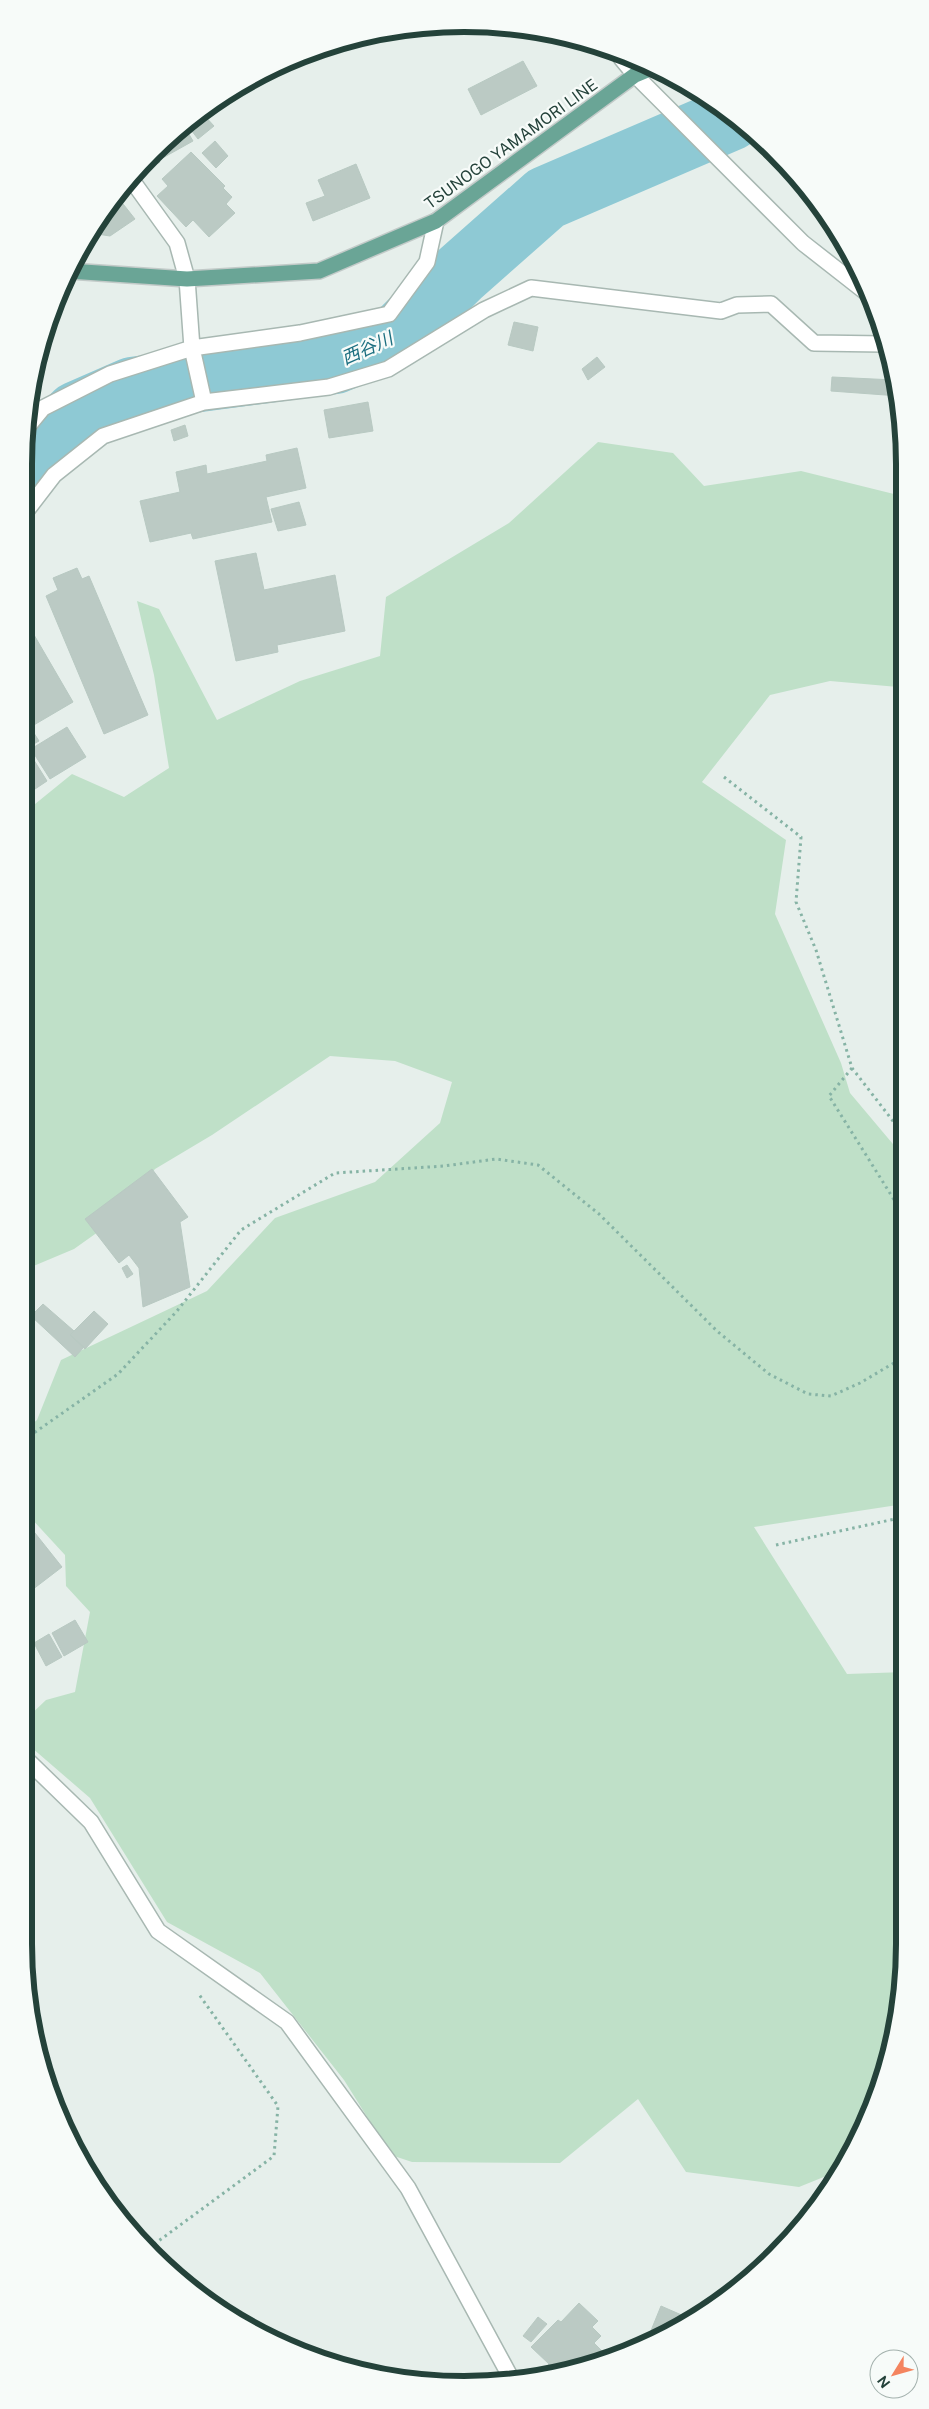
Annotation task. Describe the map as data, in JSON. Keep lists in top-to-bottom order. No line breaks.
{"streets":{"main road":["TSUNOGO YAMAMORI LINE"]},"water":["西谷川"],"north":"bottom left"}
